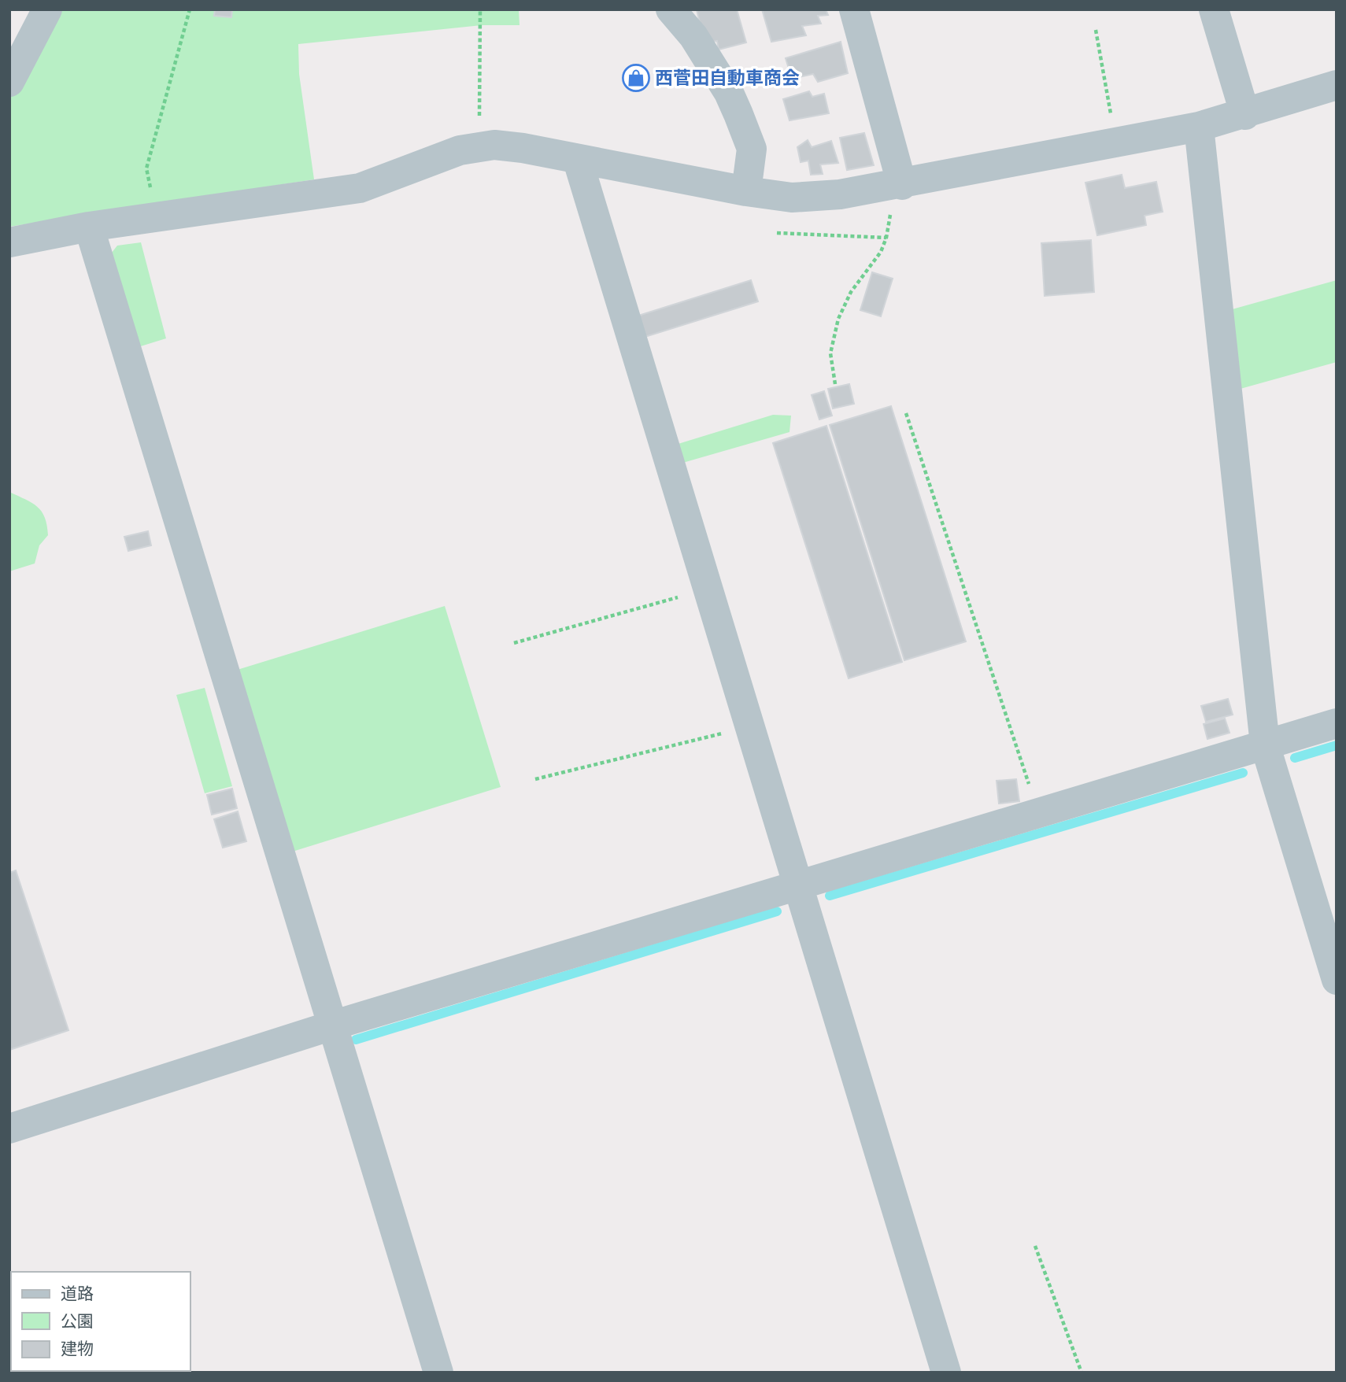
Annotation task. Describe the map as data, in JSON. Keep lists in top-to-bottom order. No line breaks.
{"places":{"shop":["西菅田自動車商会"]},"legend":["道路","公園","建物"]}
